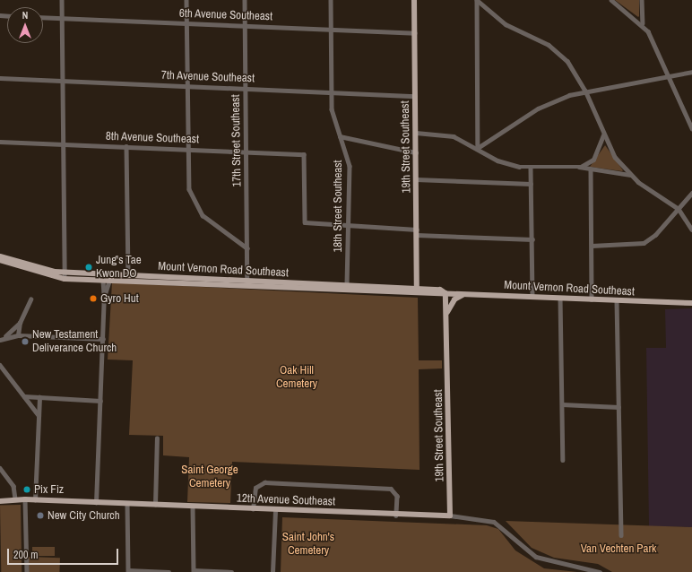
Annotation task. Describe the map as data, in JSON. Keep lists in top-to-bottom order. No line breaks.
{"streets":{"main road":["19th Street Southeast","Mount Vernon Road Southeast","12th Avenue Southeast"],"street":["6th Avenue Southeast","7th Avenue Southeast","8th Avenue Southeast","17th Street Southeast","18th Street Southeast"]},"crossings":[["6th Avenue Southeast","17th Street Southeast"],["6th Avenue Southeast","19th Street Southeast"],["6th Avenue Southeast","18th Street Southeast"],["7th Avenue Southeast","17th Street Southeast"],["7th Avenue Southeast","19th Street Southeast"],["7th Avenue Southeast","18th Street Southeast"],["8th Avenue Southeast","17th Street Southeast"],["8th Avenue Southeast","18th Street Southeast"],["17th Street Southeast","Mount Vernon Road Southeast"],["19th Street Southeast","Mount Vernon Road Southeast"],["19th Street Southeast","12th Avenue Southeast"],["18th Street Southeast","Mount Vernon Road Southeast"]],"parks":["Oak Hill Cemetery","Saint George Cemetery","Saint John's Cemetery","Van Vechten Park"],"places":["Jung's Tae Kwon DO","Gyro Hut","New Testament Deliverance Church","Pix Fiz","New City Church"],"scale_bar":"200 m","north":"top"}
